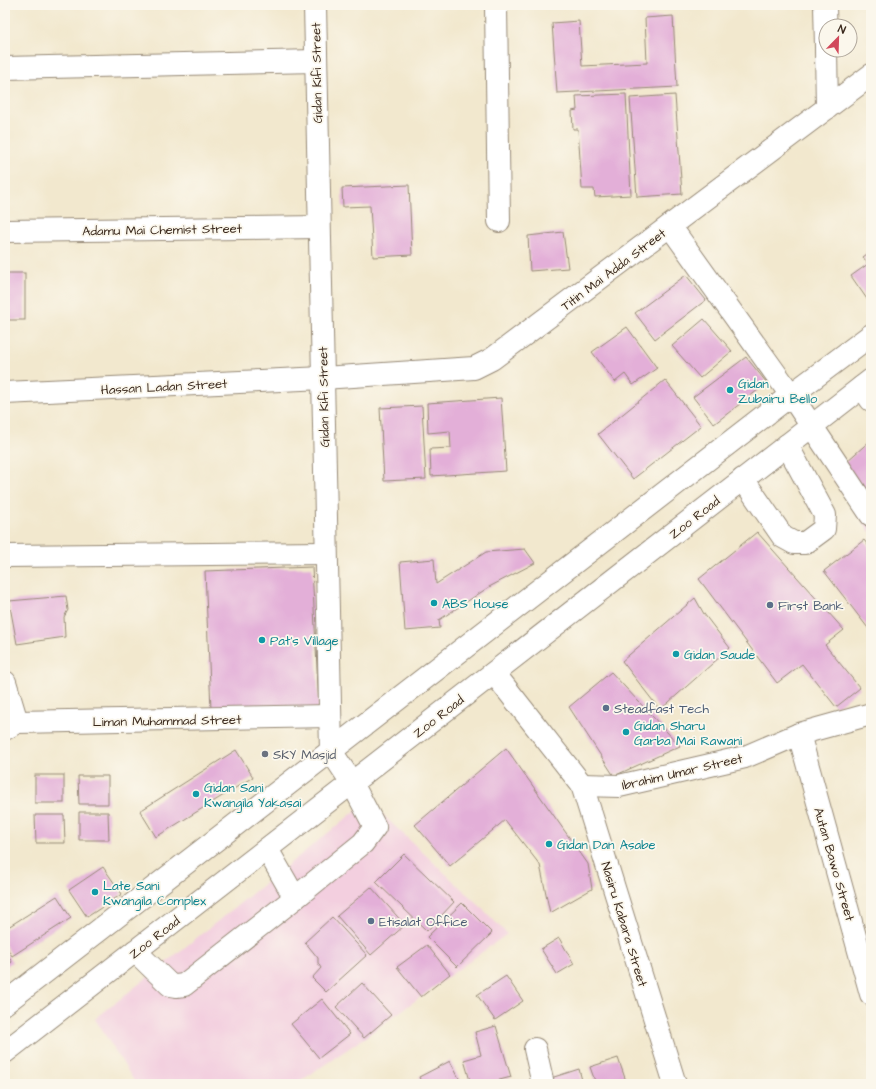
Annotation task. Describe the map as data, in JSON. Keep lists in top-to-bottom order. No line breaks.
{"streets":{"street":["Gidan Kifi Street","Adamu Mai Chemist Street","Titin Mai Adda Street","Hassan Ladan Street","Zoo Road","Liman Muhammad Street","Ibrahim Umar Street","Autan Bawo Street","Nasiru Kabara Street"]},"crossings":[["Gidan Kifi Street","Adamu Mai Chemist Street"],["Gidan Kifi Street","Titin Mai Adda Street"],["Gidan Kifi Street","Hassan Ladan Street"],["Gidan Kifi Street","Liman Muhammad Street"],["Titin Mai Adda Street","Hassan Ladan Street"],["Zoo Road","Nasiru Kabara Street"],["Ibrahim Umar Street","Autan Bawo Street"],["Ibrahim Umar Street","Nasiru Kabara Street"]],"places":["Gidan Zubairu Bello","ABS House","First Bank","Pat's Village","Gidan Saude","Steadfast Tech","Gidan Sharu Garba Mai Rawani","SKY Masjid","Gidan Sani Kwangila Yakasai","Gidan Dan Asabe","Late Sani Kwangila Complex","Etisalat Office"],"north":"top right"}
